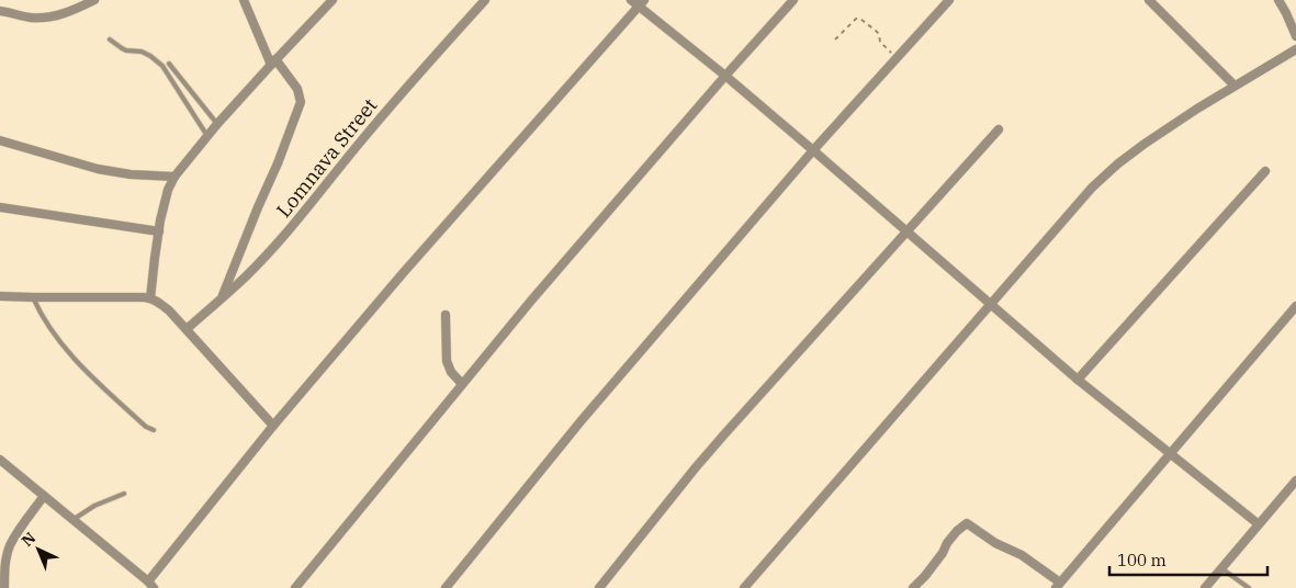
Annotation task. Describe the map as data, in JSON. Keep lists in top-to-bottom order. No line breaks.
{"streets":{"street":["Lomnava Street"]},"scale_bar":"100 m","north":"top left"}
